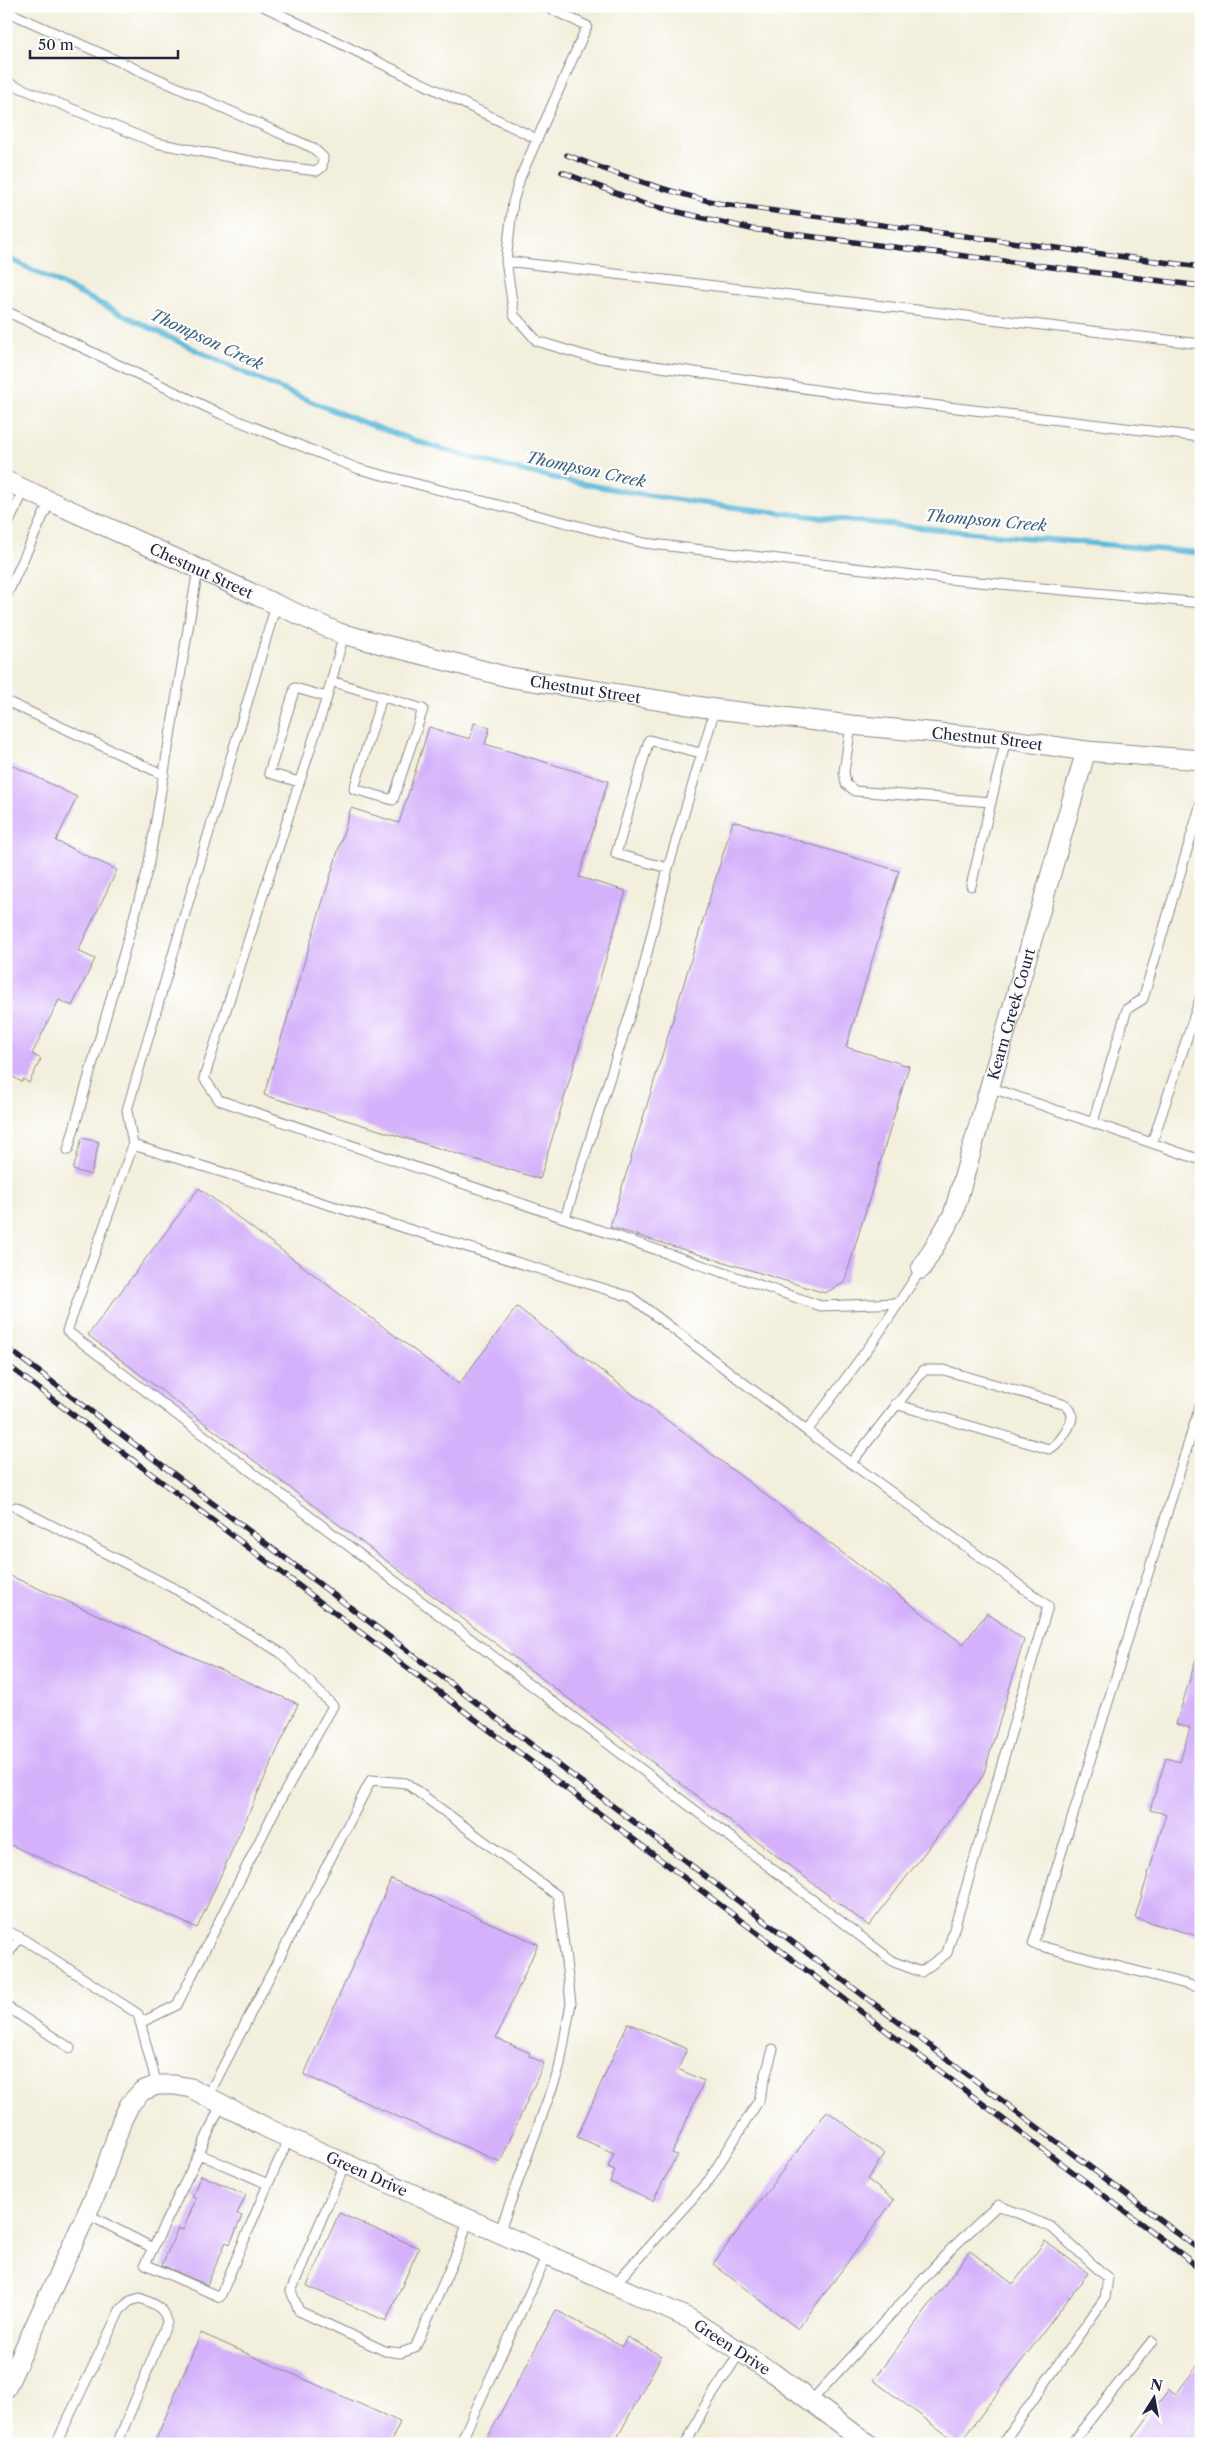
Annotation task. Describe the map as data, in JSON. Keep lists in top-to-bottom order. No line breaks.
{"streets":{"street":["Chestnut Street","Kearn Creek Court","Green Drive"]},"crossings":[["Chestnut Street","Kearn Creek Court"]],"water":["Thompson Creek"],"scale_bar":"50 m","north":"top"}
